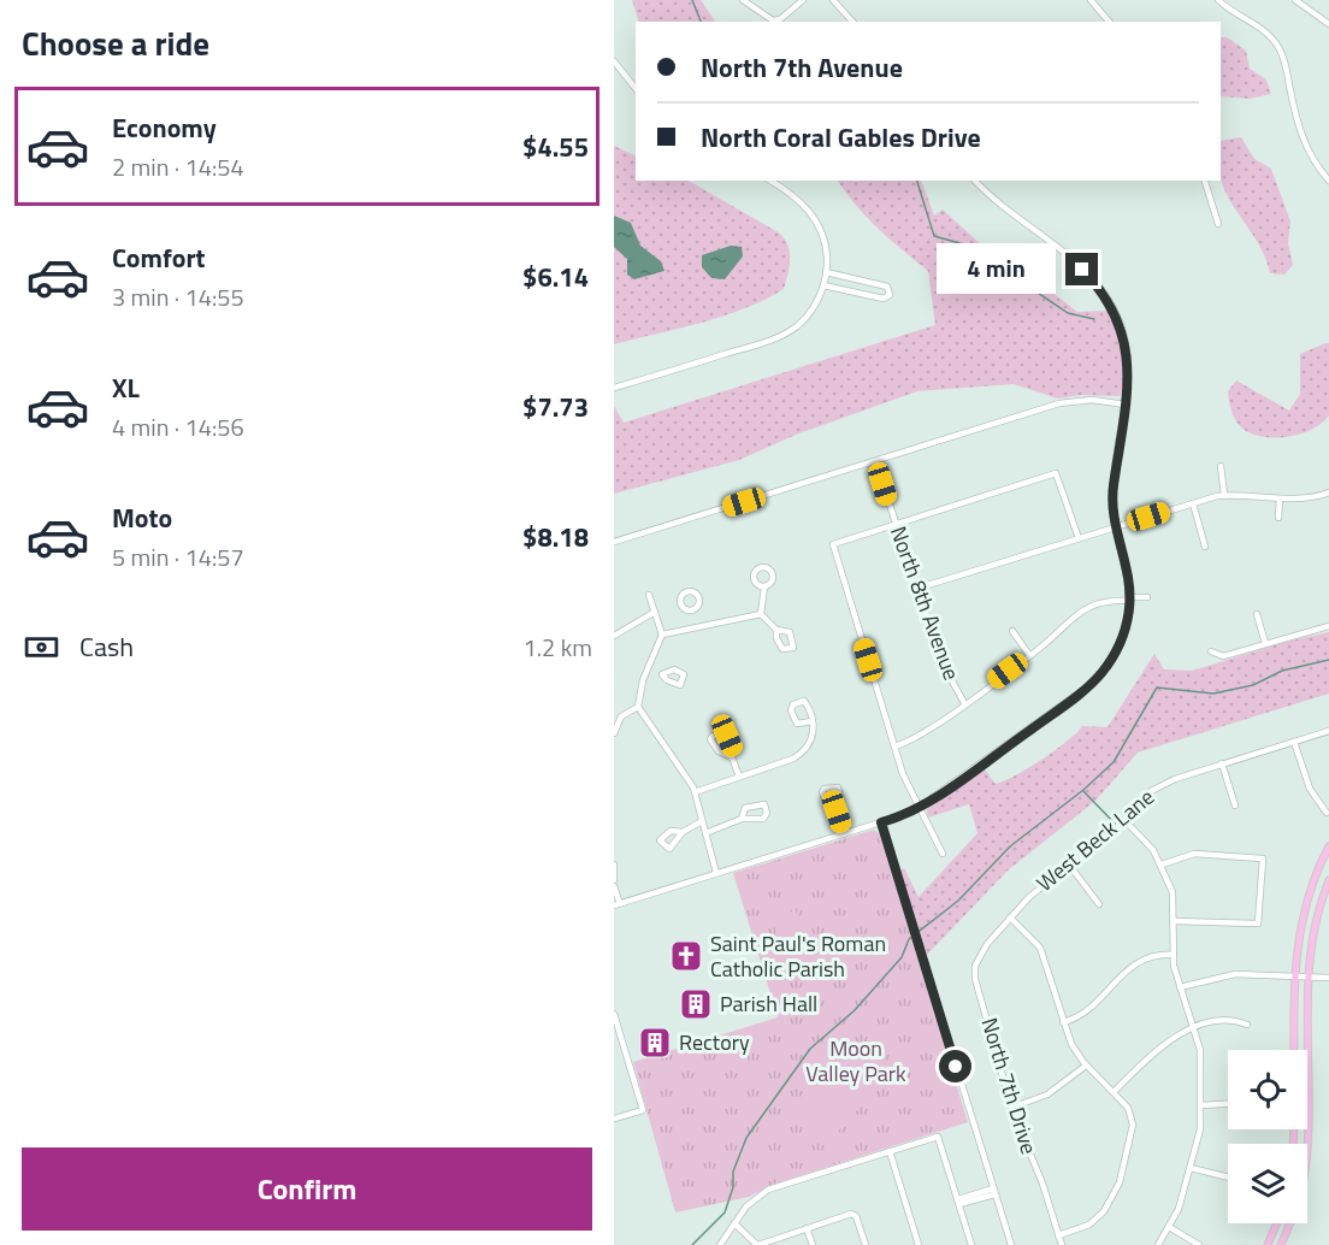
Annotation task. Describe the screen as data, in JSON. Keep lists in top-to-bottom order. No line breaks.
{"streets":{"street":["North 8th Avenue","West Beck Lane","North 7th Drive"]},"crossings":[["West Beck Lane","North 7th Drive"]],"parks":["Moon Valley Park"],"places":{"church":["Saint Paul's Roman Catholic Parish"],"building":["Parish Hall","Rectory"]},"page":{"heading":"Choose a ride","banner":["North 7th Avenue","North Coral Gables Drive"],"list":[{"name":"Economy","note":"2 min · 14:54","value":"$4.55"},{"name":"Comfort","note":"3 min · 14:55","value":"$6.14"},{"name":"XL","note":"4 min · 14:56","value":"$7.73"},{"name":"Moto","note":"5 min · 14:57","value":"$8.18"}],"bubble":"4 min","pay":["Cash","1.2 km"],"buttons":"Confirm"}}
